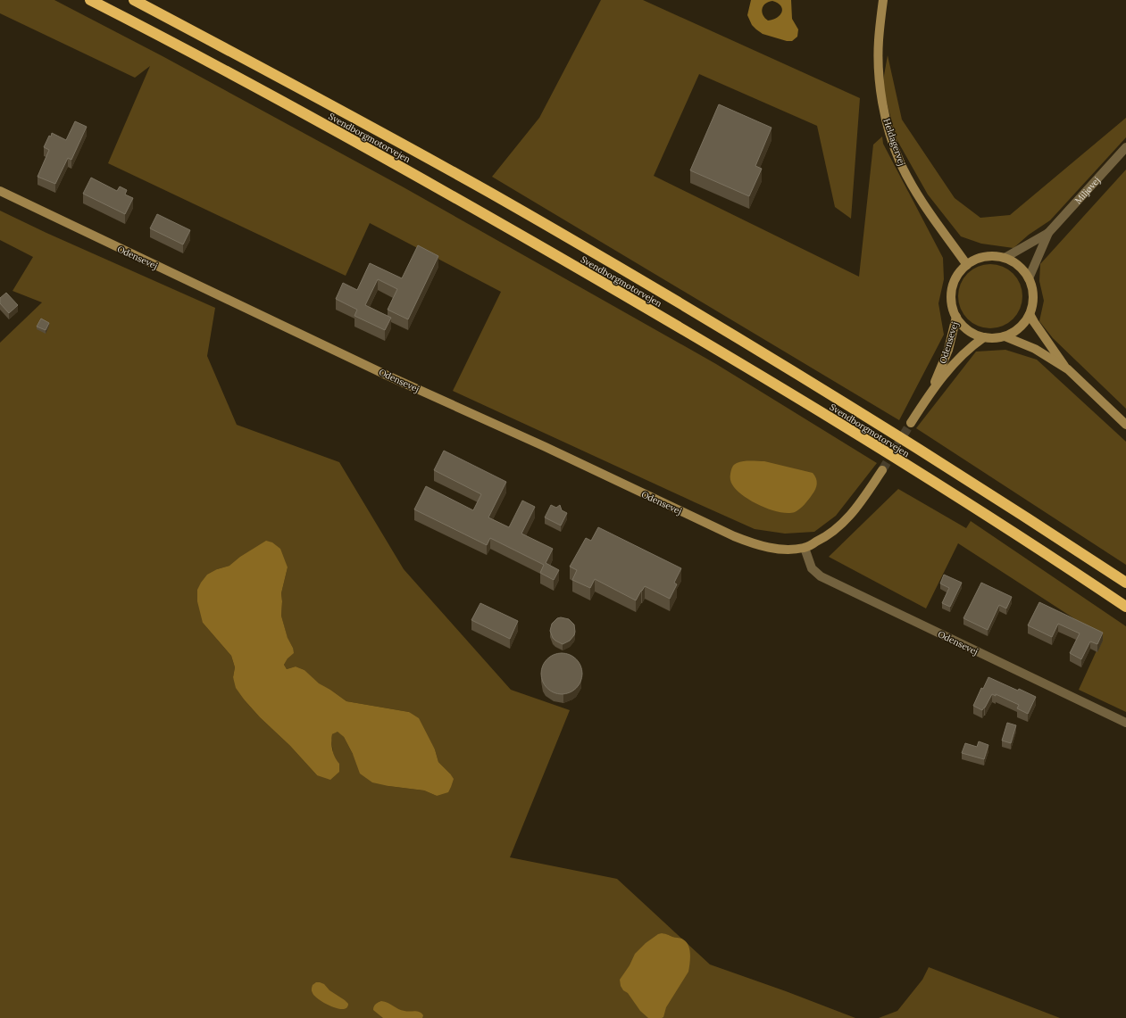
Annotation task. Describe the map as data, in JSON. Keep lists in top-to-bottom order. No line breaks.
{"streets":{"highway":["Svendborgmotorvejen"],"main road":["Heldagervej","Odensevej"],"street":["Miljøvej"]},"crossings":[["Heldagervej","Miljøvej"],["Heldagervej","Odensevej"],["Miljøvej","Odensevej"]]}
